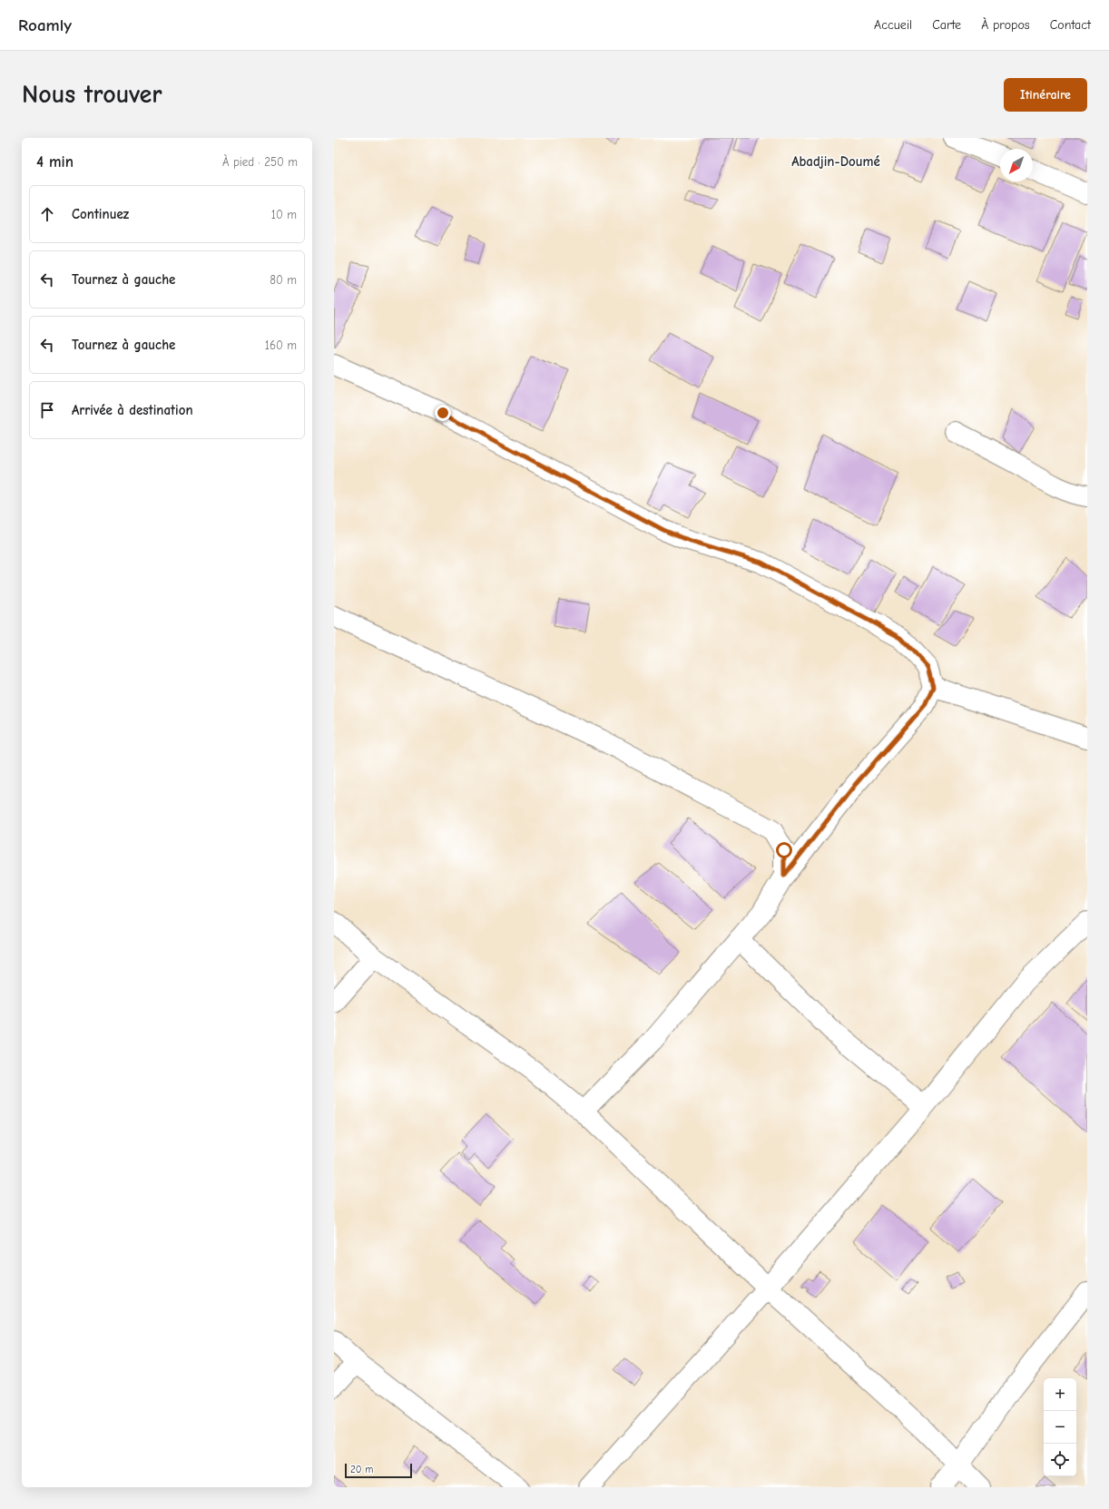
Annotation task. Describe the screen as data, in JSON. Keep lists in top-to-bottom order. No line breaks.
{"districts":["Abadjin-Doumé"],"scale_bar":"20 m","north":"bottom left","page":{"header":"Roamly","nav":["Accueil","Carte","À propos","Contact"],"buttons":"Itinéraire","title":"Nous trouver","heading":["4 min","À pied · 250 m"],"list":[["Continuez","10 m"],["Tournez à gauche","80 m"],["Tournez à gauche","160 m"],"Arrivée à destination"],"map_buttons":["+","−"],"scale":"20 m"}}
